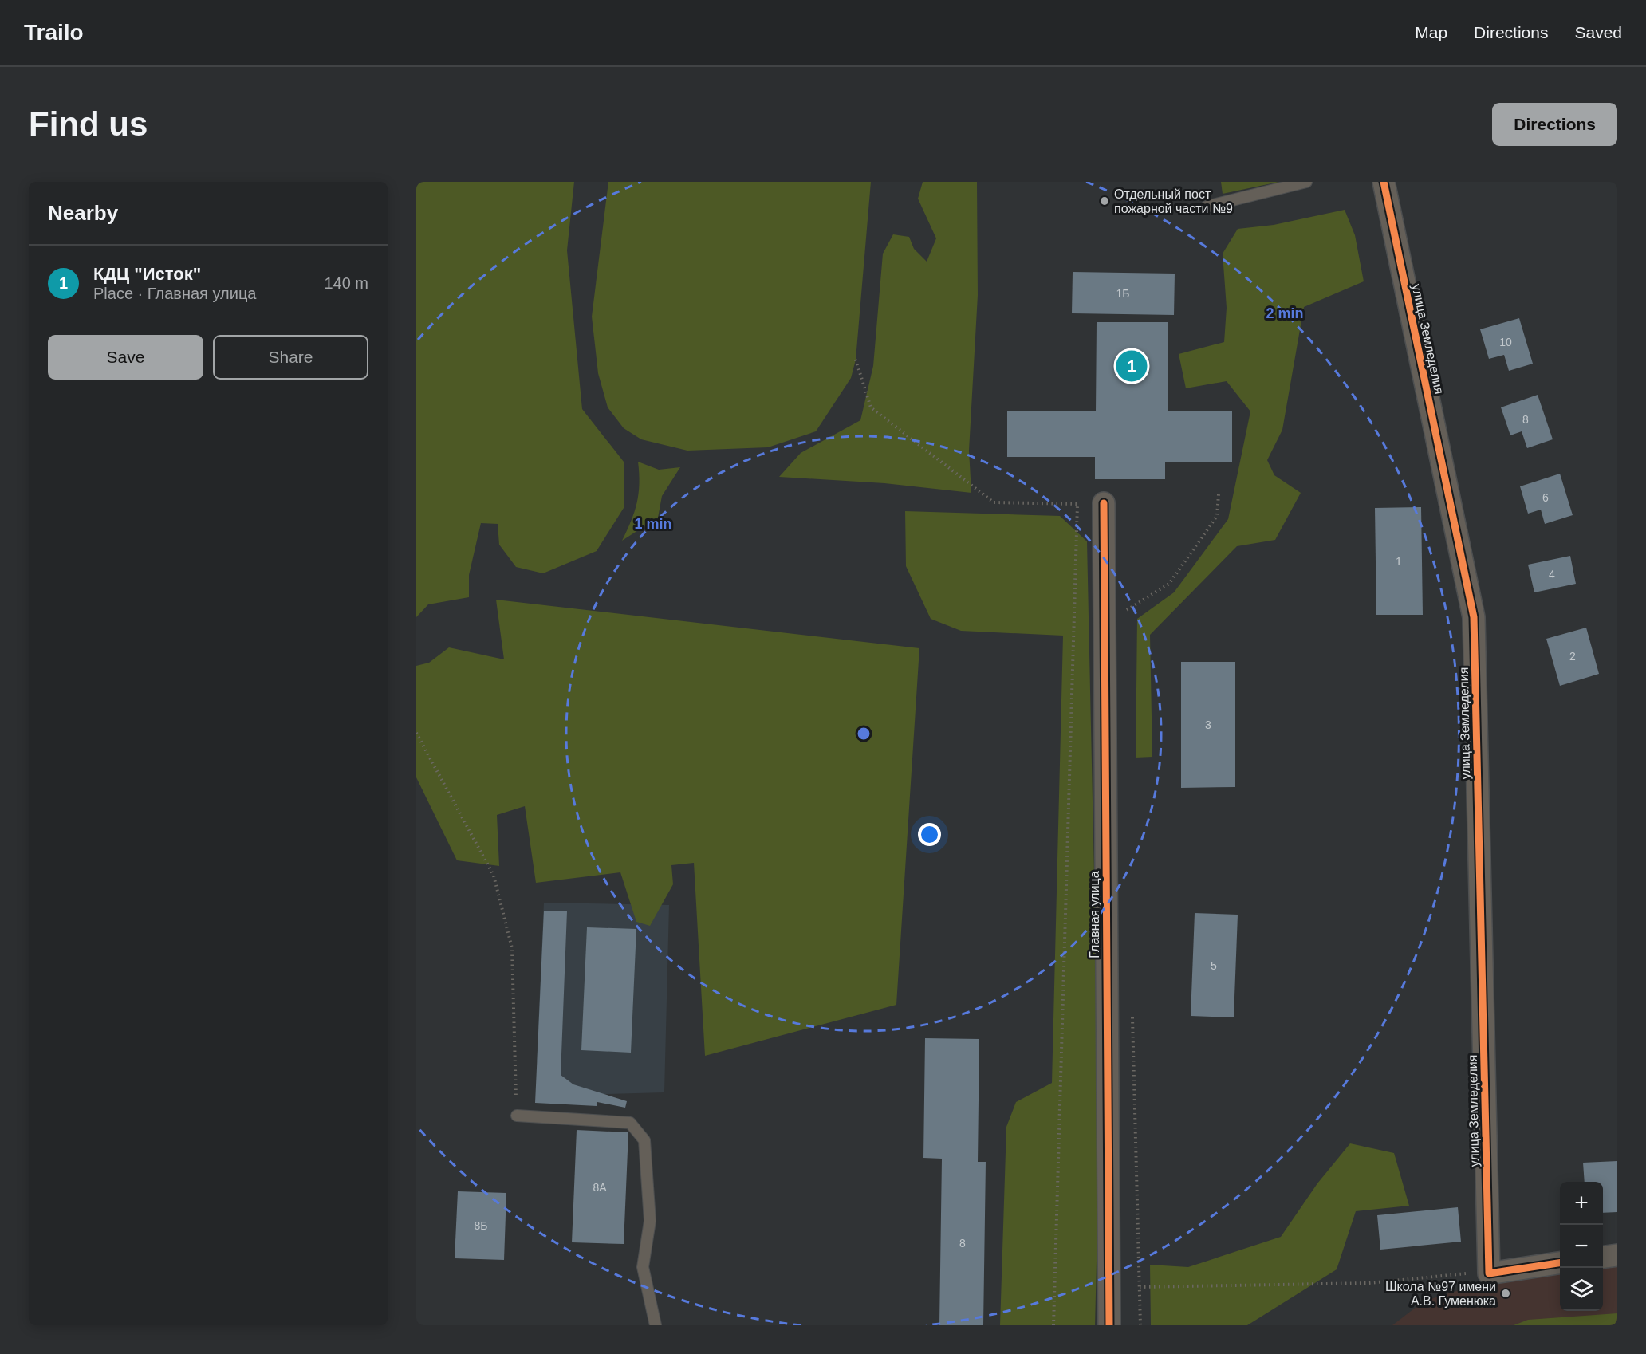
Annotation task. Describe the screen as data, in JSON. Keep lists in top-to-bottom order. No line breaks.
{"streets":{"street":["улица Земледелия","Главная улица"]},"places":["Отдельный пост пожарной части №9","Школа №97 имени А.В. Гуменюка"],"house_numbers":["1Б","10","8","6","1","4","2","3","5","8А","8Б","8"],"page":{"header":"Trailo","nav":["Map","Directions","Saved"],"buttons":["Directions",["Save","Share"]],"title":"Find us","heading":"Nearby","list":[{"mark":"1","name":"КДЦ \"Исток\"","note":"Place · Главная улица","value":"140 m"}],"pins":"1","map_buttons":["+","−"]},"rings":["2 min","1 min"]}
